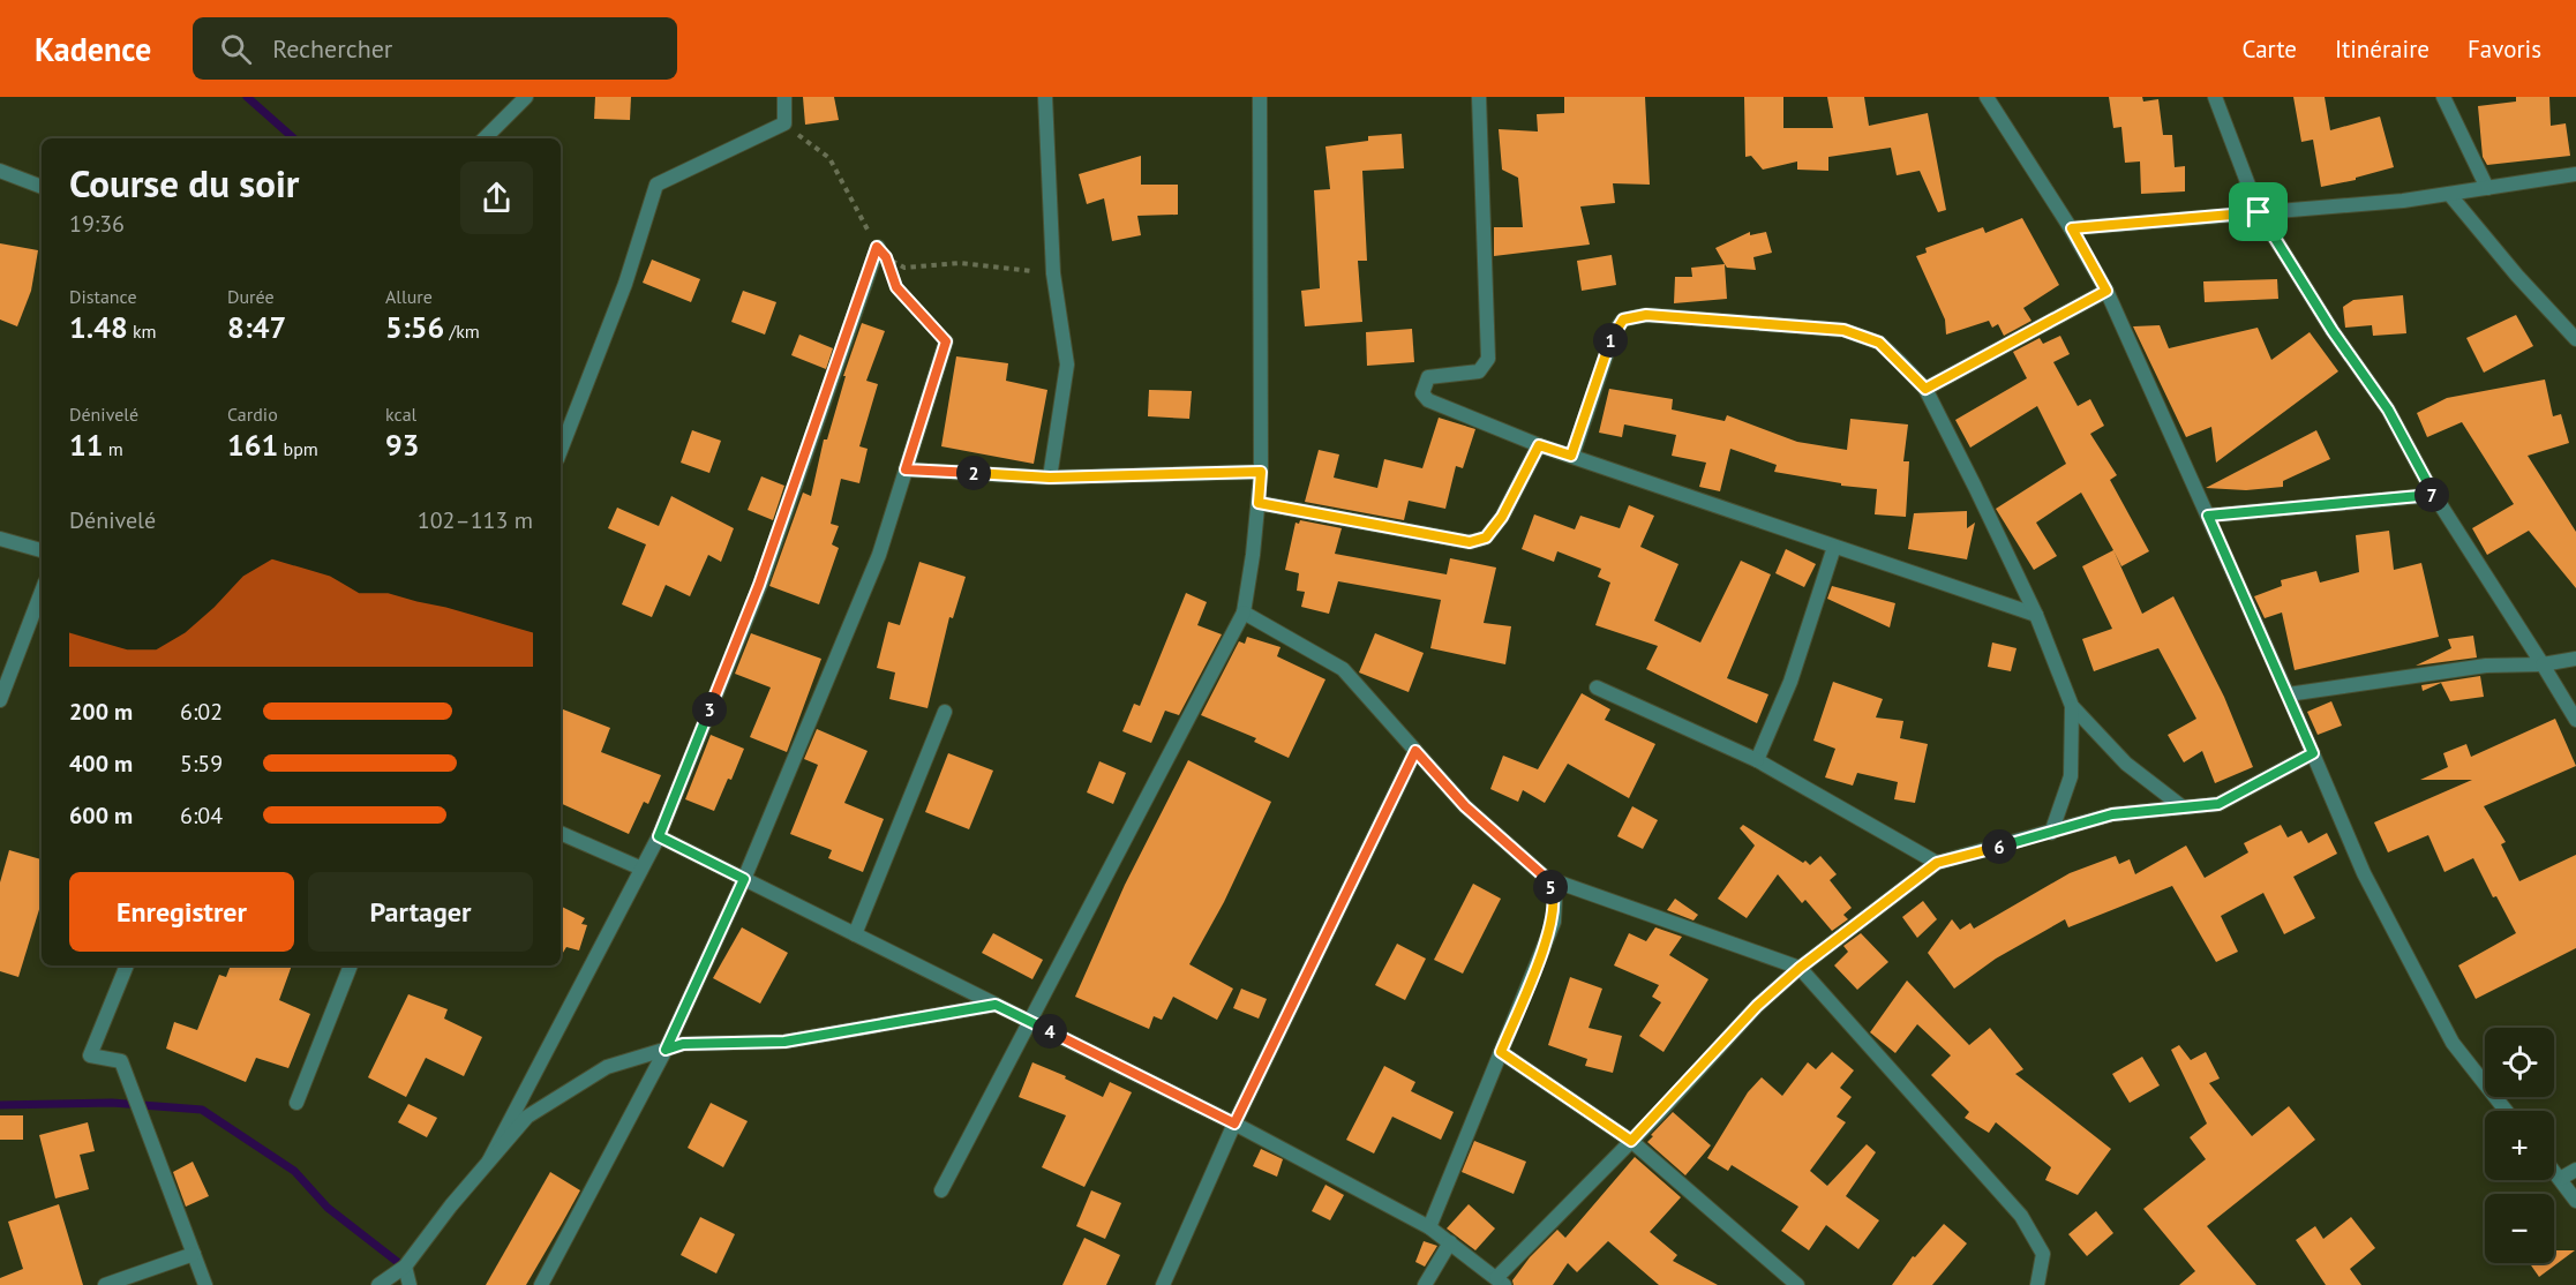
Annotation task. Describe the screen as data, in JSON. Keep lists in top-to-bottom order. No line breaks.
{"page":{"header":"Kadence","search":"Rechercher","nav":["Carte","Itinéraire","Favoris"],"heading":["Course du soir","19:36"],"stats":[["Distance","1.48 km"],["Durée","8:47"],["Allure","5:56 /km"],["Dénivelé","11 m"],["Cardio","161 bpm"],["kcal","93"]],"pins":["1","2","7","3","6","5","4"],"chart":["Dénivelé","102–113 m"],"list":[{"name":"200 m","note":"6:02"},{"name":"400 m","note":"5:59"},{"name":"600 m","note":"6:04"}],"buttons":["Enregistrer","Partager"],"map_buttons":["+","−"]}}
